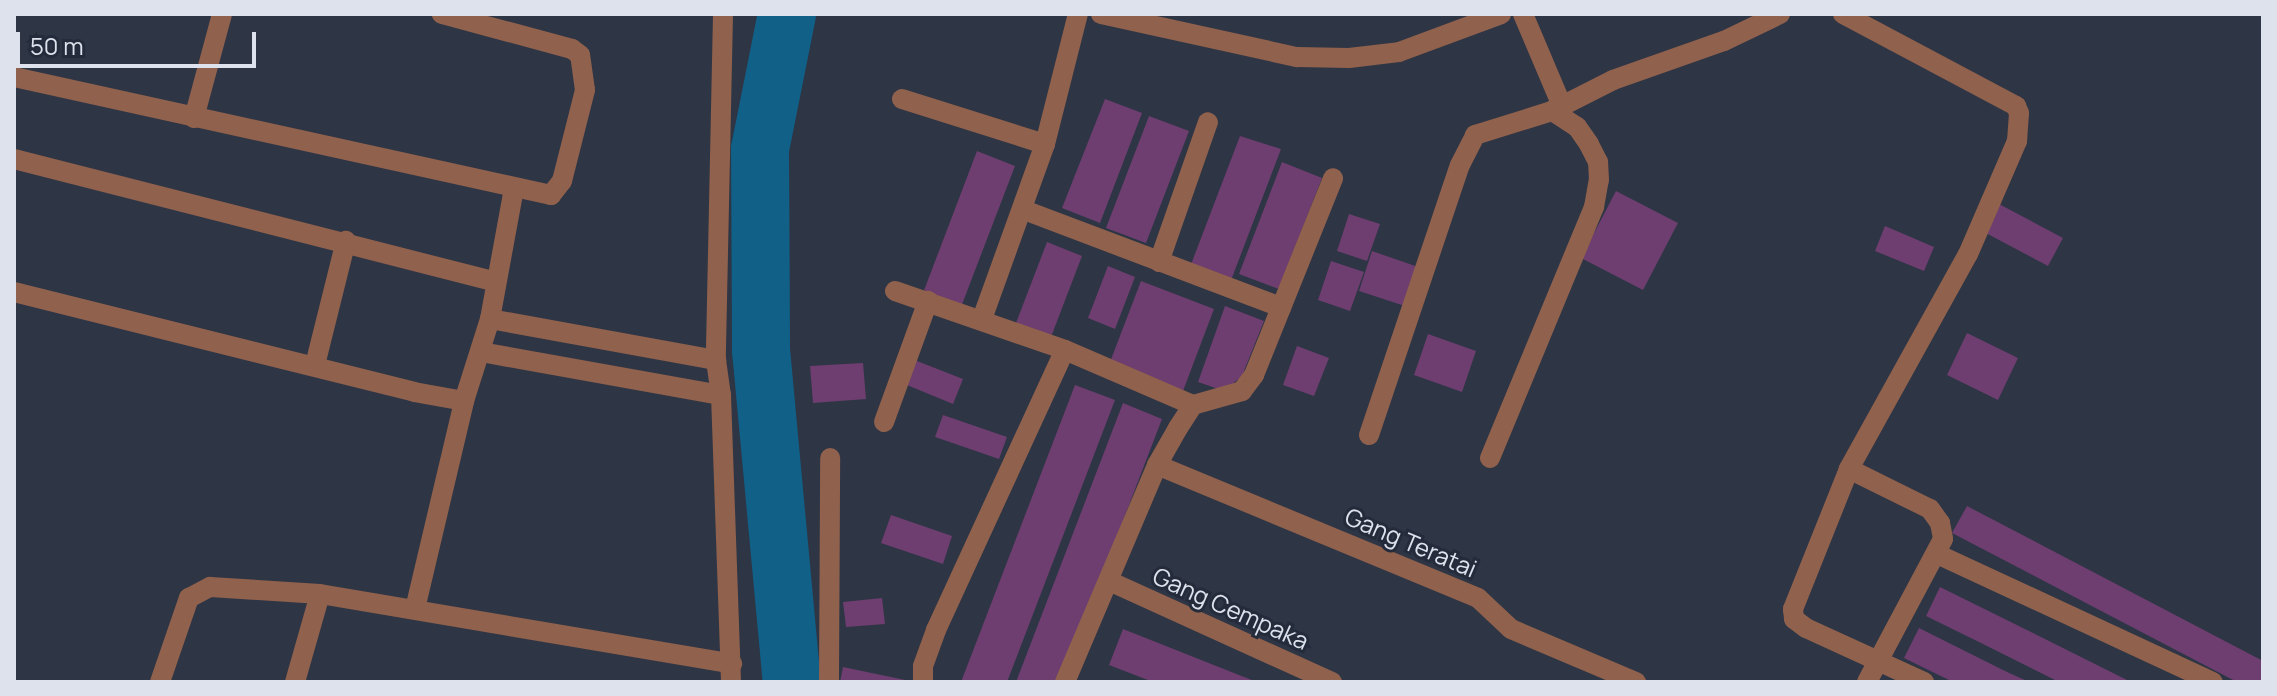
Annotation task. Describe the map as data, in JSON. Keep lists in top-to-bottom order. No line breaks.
{"streets":{"street":["Gang Teratai","Gang Cempaka"]},"scale_bar":"50 m"}
